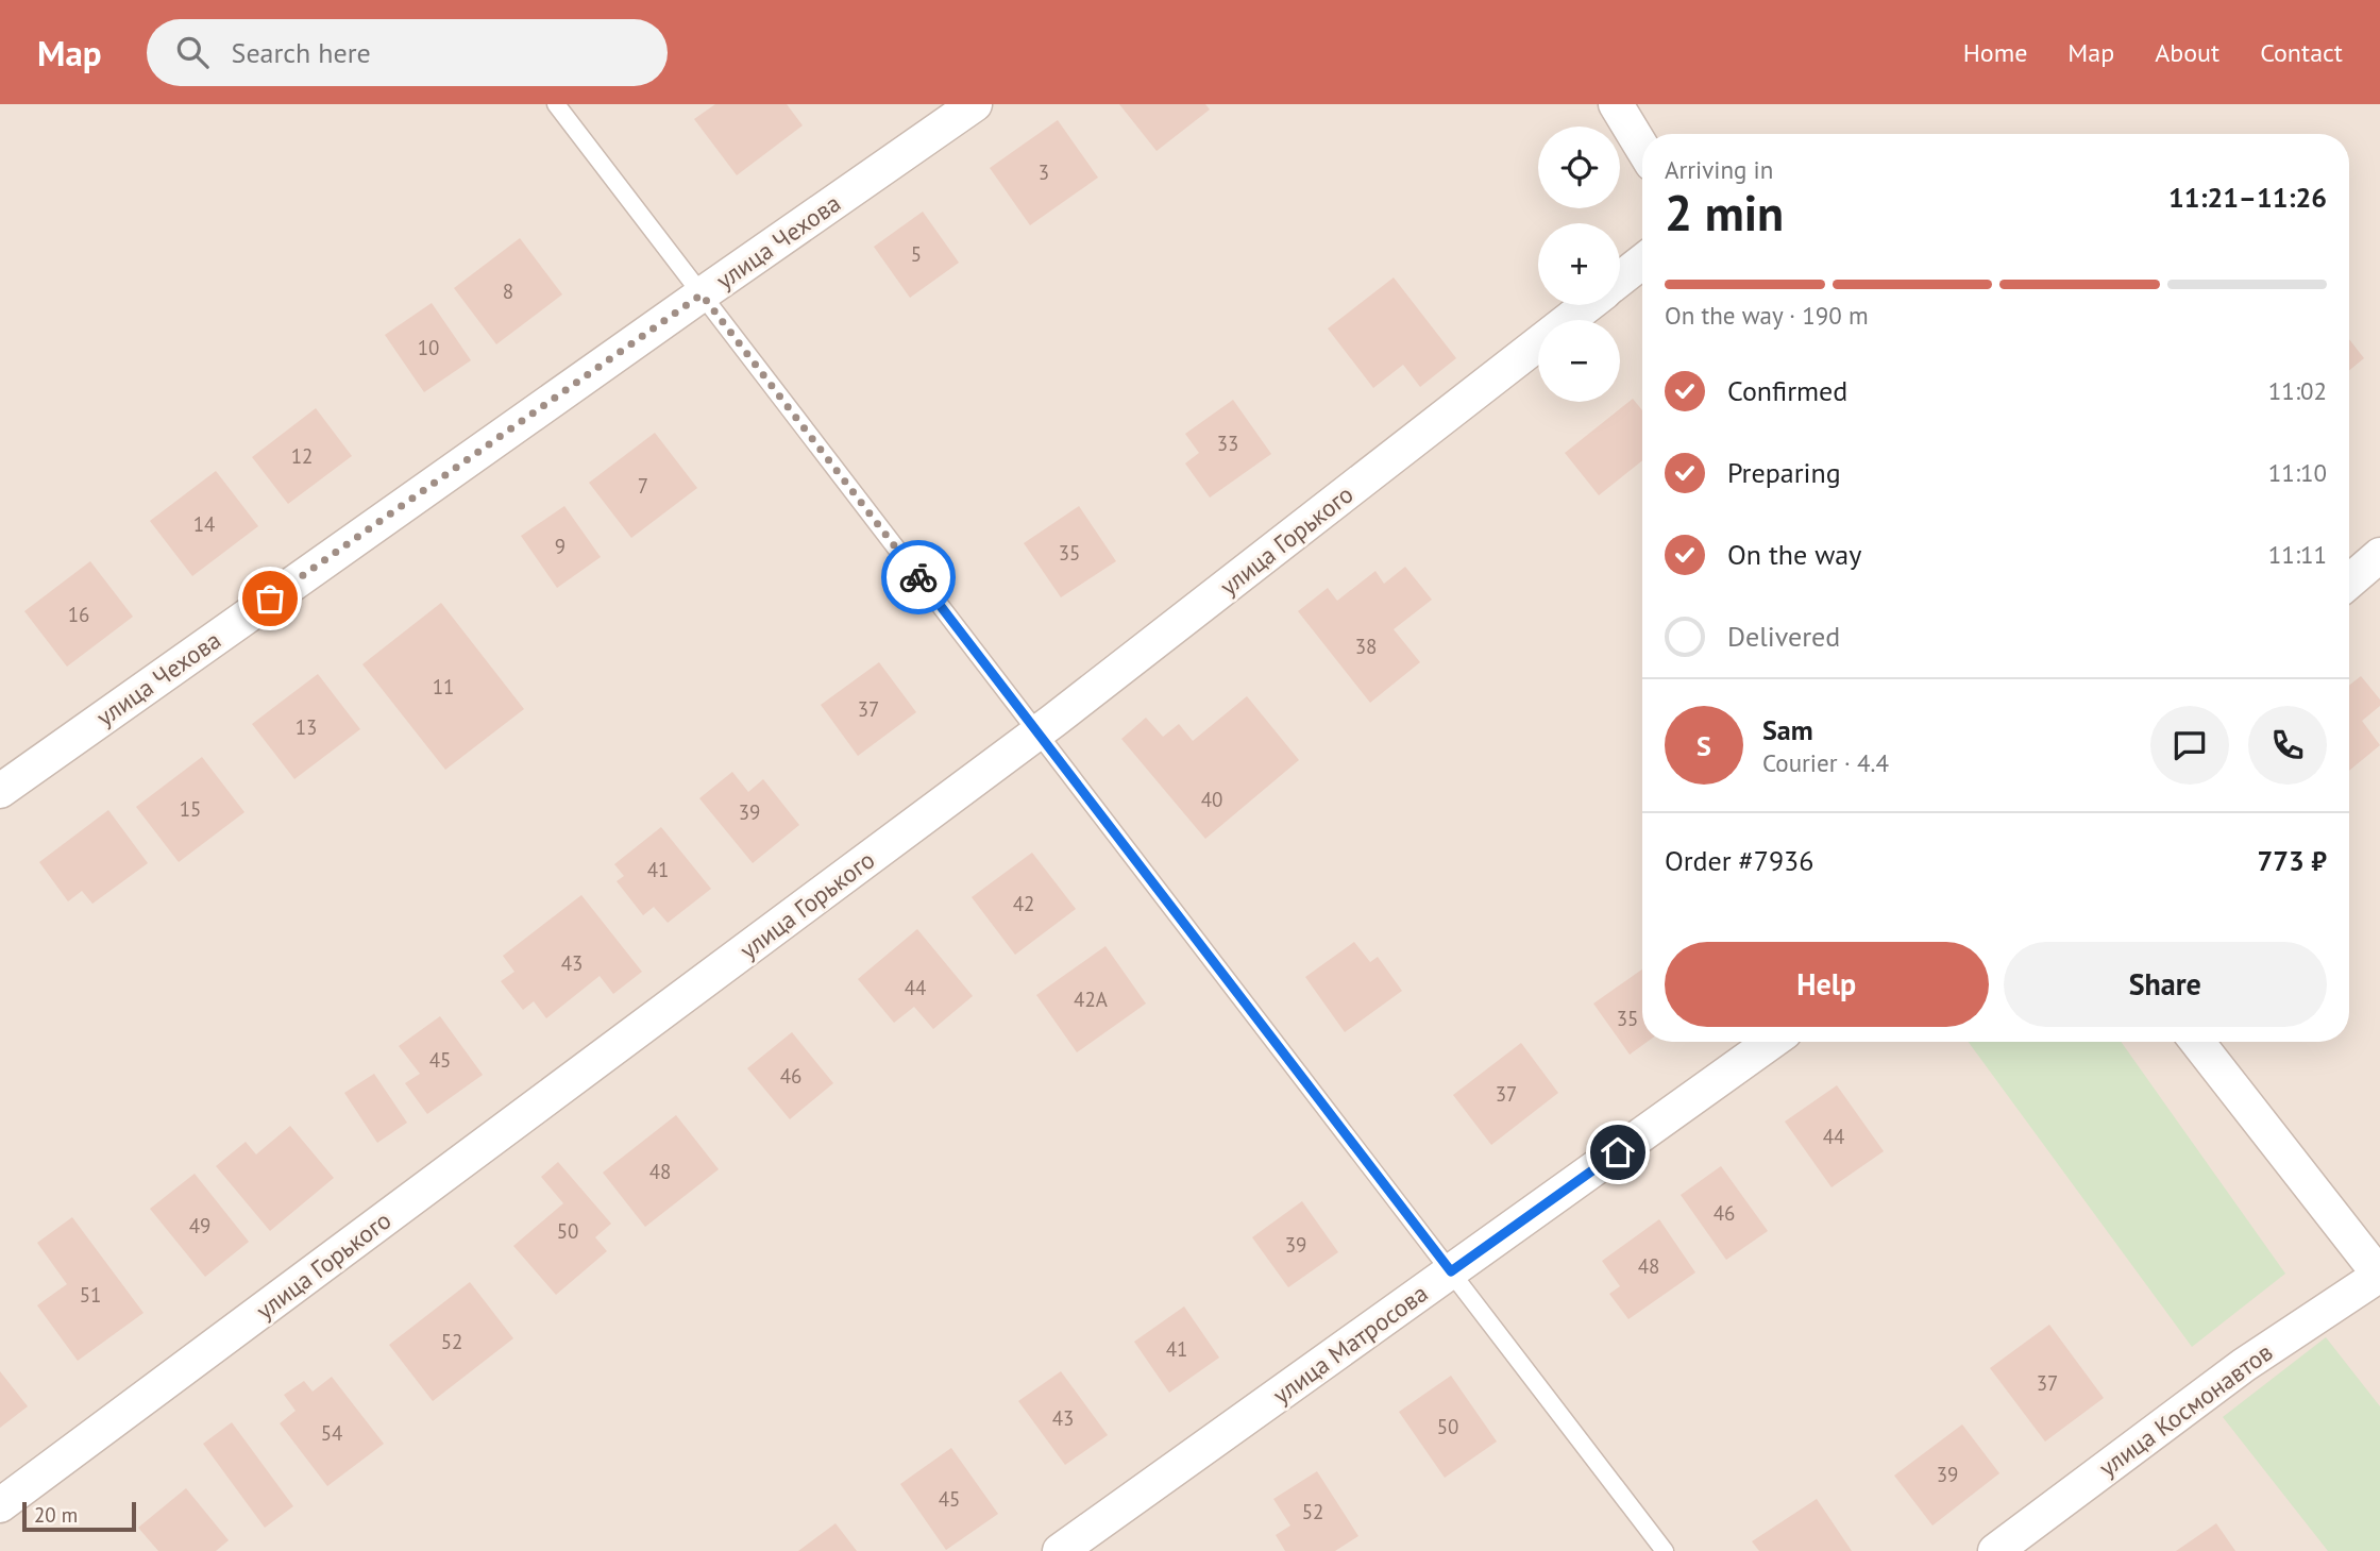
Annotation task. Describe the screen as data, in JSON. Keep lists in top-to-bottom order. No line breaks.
{"streets":{"street":["улица Чехова","улица Горького","улица Матросова","улица Космонавтов"]},"house_numbers":["3","5","8","10","33","12","7","14","9","35","16","38","11","37","13","40","15","39","41","42","43","44","42А","35","45","46","37","44","48","46","49","50","39","48","51","52","41","37","43","50","54","39","45","52"],"scale_bar":"20 m","page":{"header":"Map","search":"Search here","nav":["Home","Map","About","Contact"],"map_buttons":["+","−"],"heading":["2 min","Arriving in","11:21–11:26"],"panel":["Sam","Courier · 4.4","Order #7936","773 ₽"],"bar":"On the way · 190 m","list":[["Confirmed","11:02"],["Preparing","11:10"],["On the way","11:11"],"Delivered"],"round":"S","buttons":["Help","Share"],"scale":"20 m"}}
